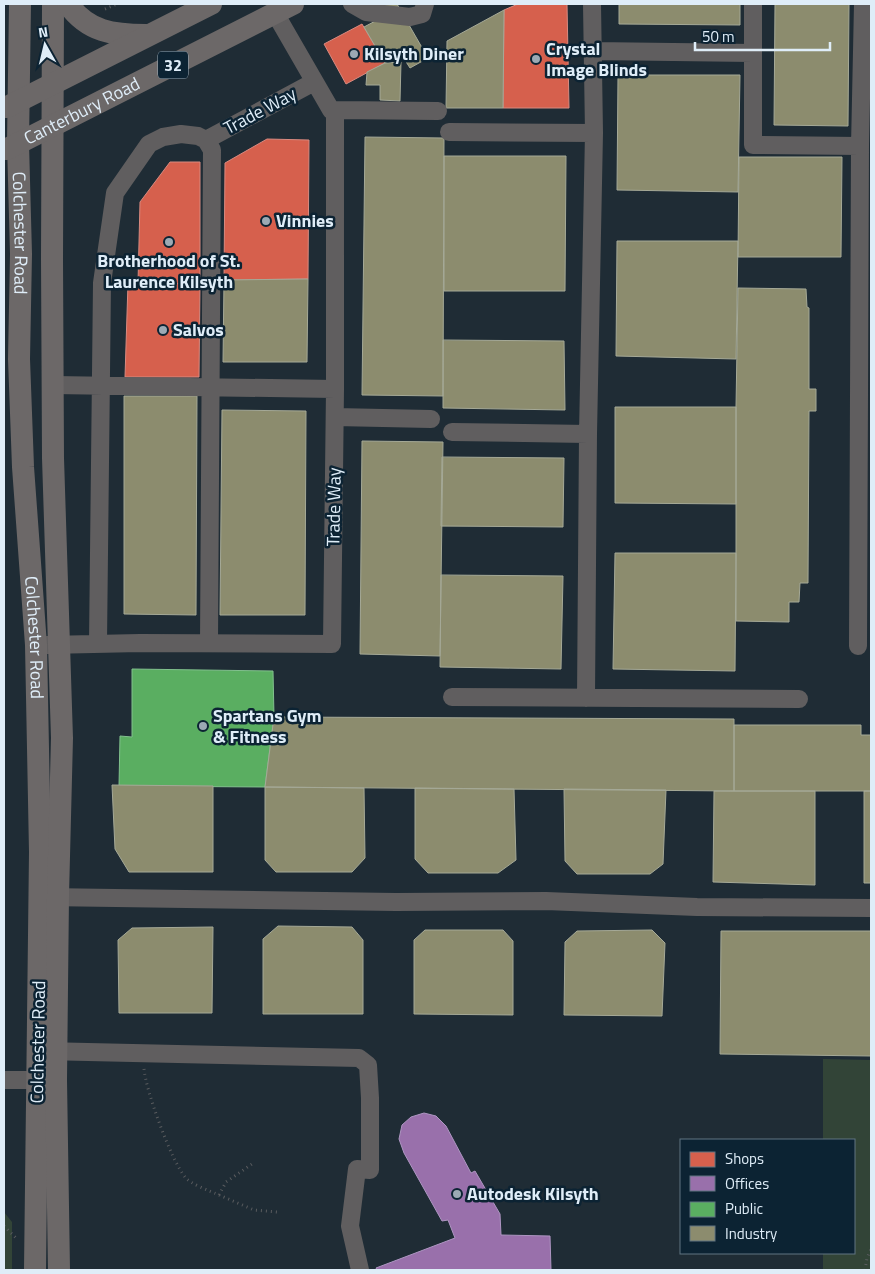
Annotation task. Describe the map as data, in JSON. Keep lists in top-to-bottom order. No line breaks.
{"streets":{"main road":["32","Canterbury Road","Colchester Road"],"street":["Trade Way"]},"crossings":[["Canterbury Road","Trade Way"],["Canterbury Road","Colchester Road"],["Trade Way","Colchester Road"]],"places":["Kilsyth Diner","Crystal Image Blinds","Vinnies","Brotherhood of St. Laurence Kilsyth","Salvos","Spartans Gym & Fitness","Autodesk Kilsyth"],"legend":["Shops","Offices","Public","Industry"],"scale_bar":"50 m","north":"top"}
